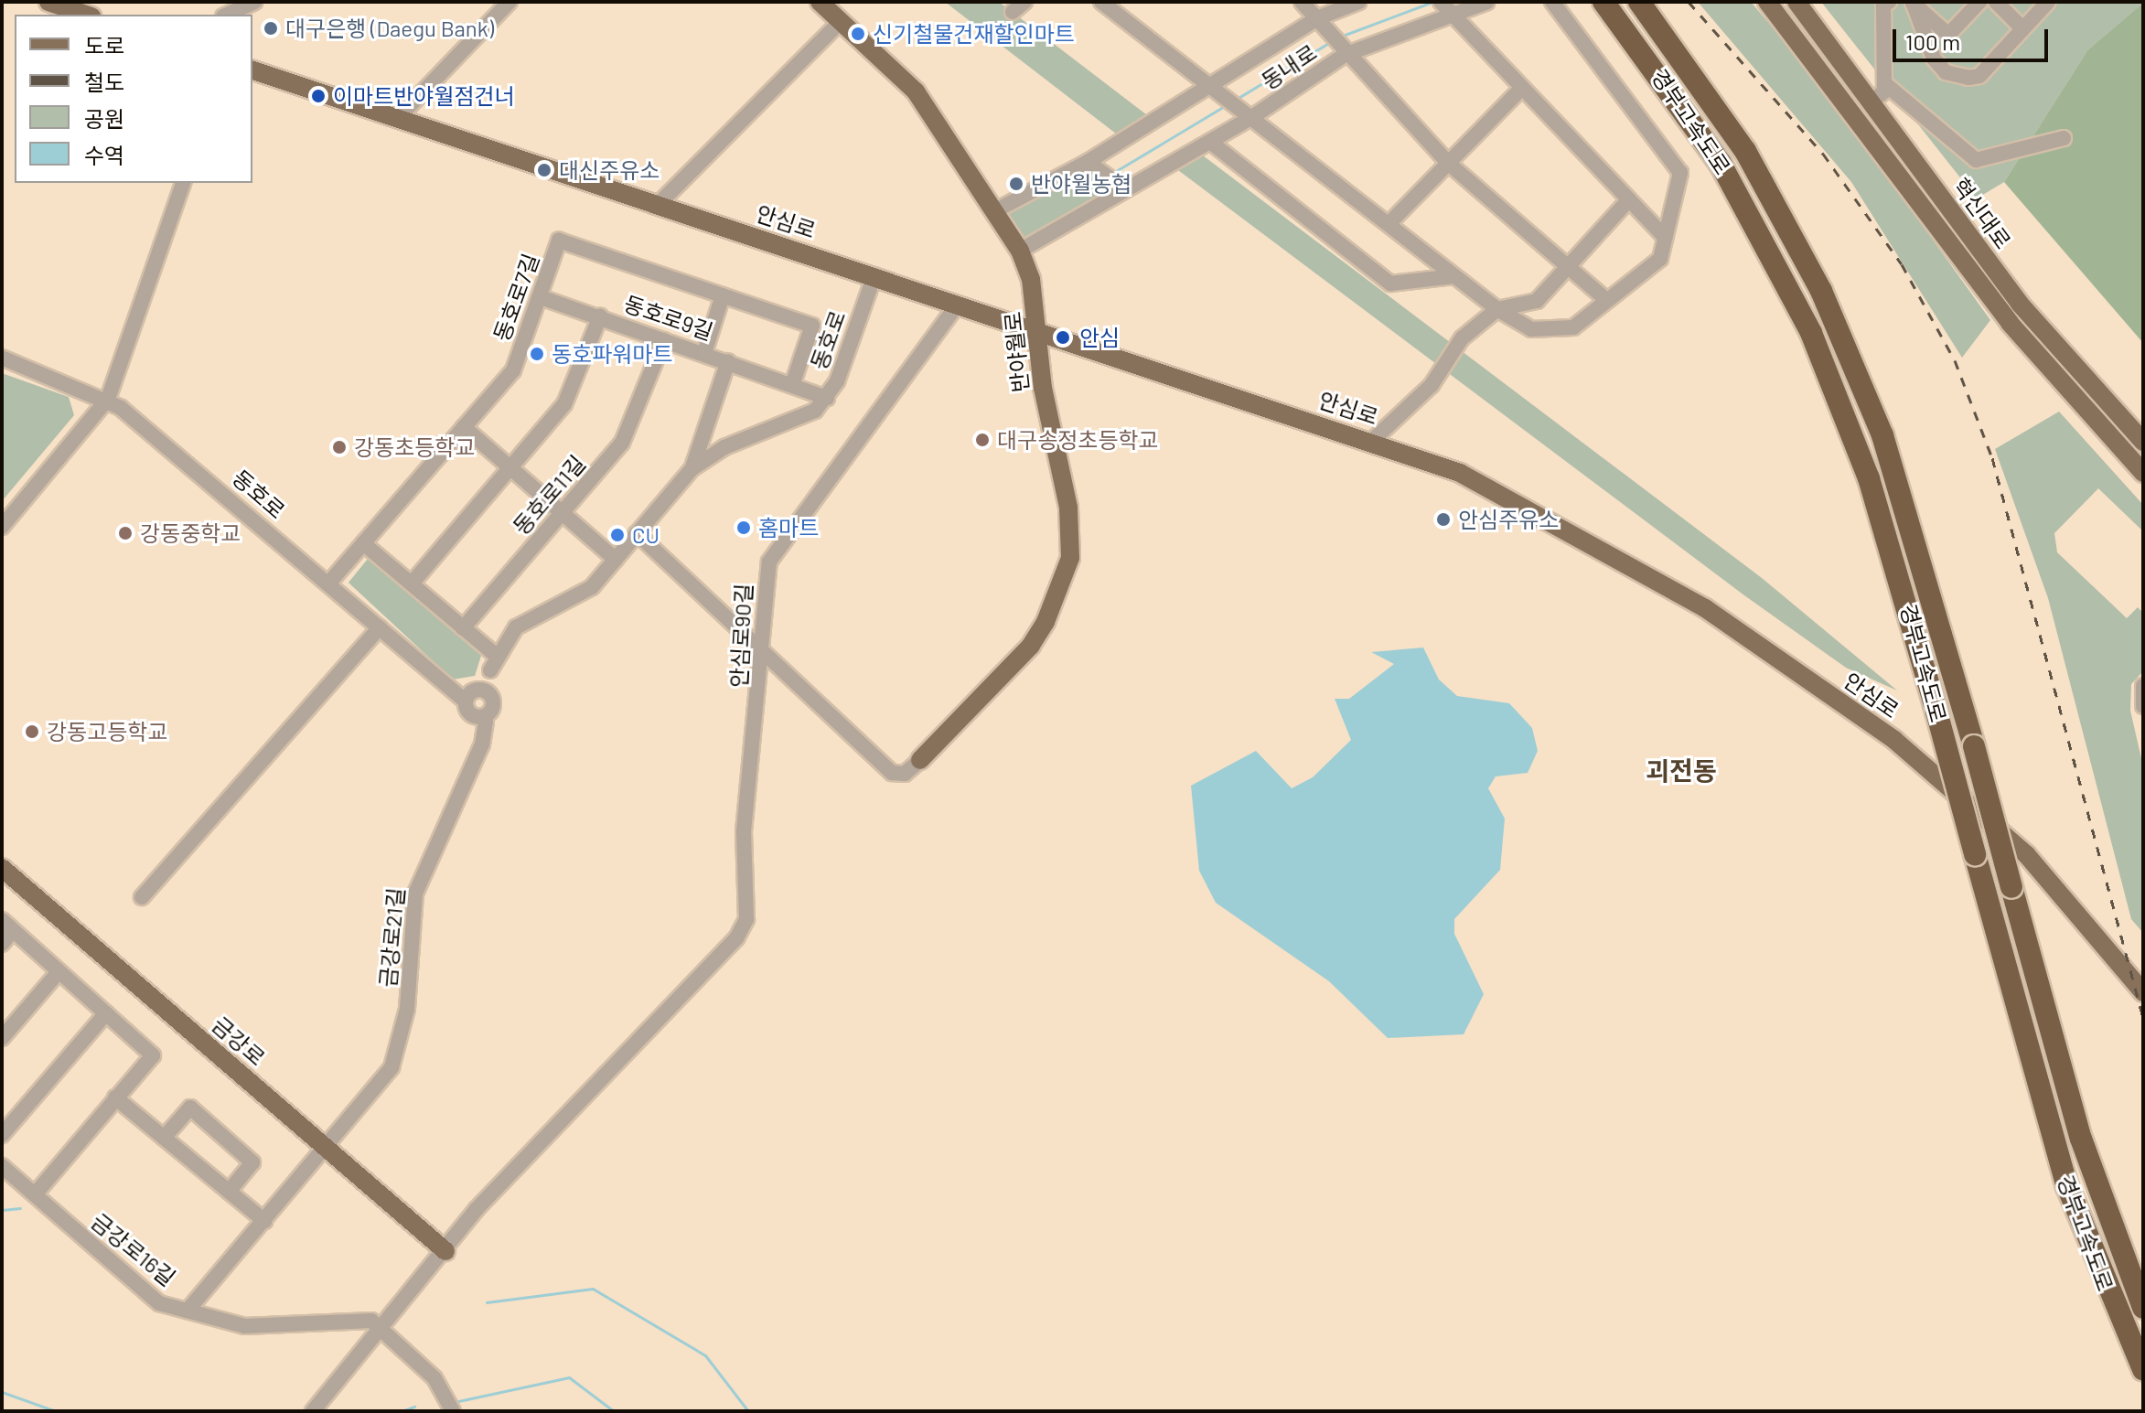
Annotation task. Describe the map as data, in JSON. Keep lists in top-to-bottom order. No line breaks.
{"streets":{"highway":["경부고속도로"],"main road":["혁신대로","안심로","반야월로","금강로"],"street":["동내로","동호로7길","동호로9길","동호로","동호로11길","안심로90길","금강로21길","금강로16길"]},"crossings":[["동내로","반야월로"],["안심로","동호로"],["안심로","반야월로"],["안심로","안심로90길"],["동호로7길","동호로9길"],["동호로7길","동호로"],["동호로9길","동호로"],["동호로9길","동호로11길"],["동호로","금강로21길"],["안심로90길","금강로"],["금강로21길","금강로"],["금강로21길","금강로16길"],["금강로","금강로16길"]],"districts":["괴전동"],"places":["대구은행 (Daegu Bank)","신기철물건재할인마트","이마트반야월점건너","대신주유소","반야월농협","안심","동호파워마트","대구송정초등학교","강동초등학교","안심주유소","홈마트","강동중학교","CU","강동고등학교"],"legend":["도로","철도","공원","수역"],"scale_bar":"100 m"}
